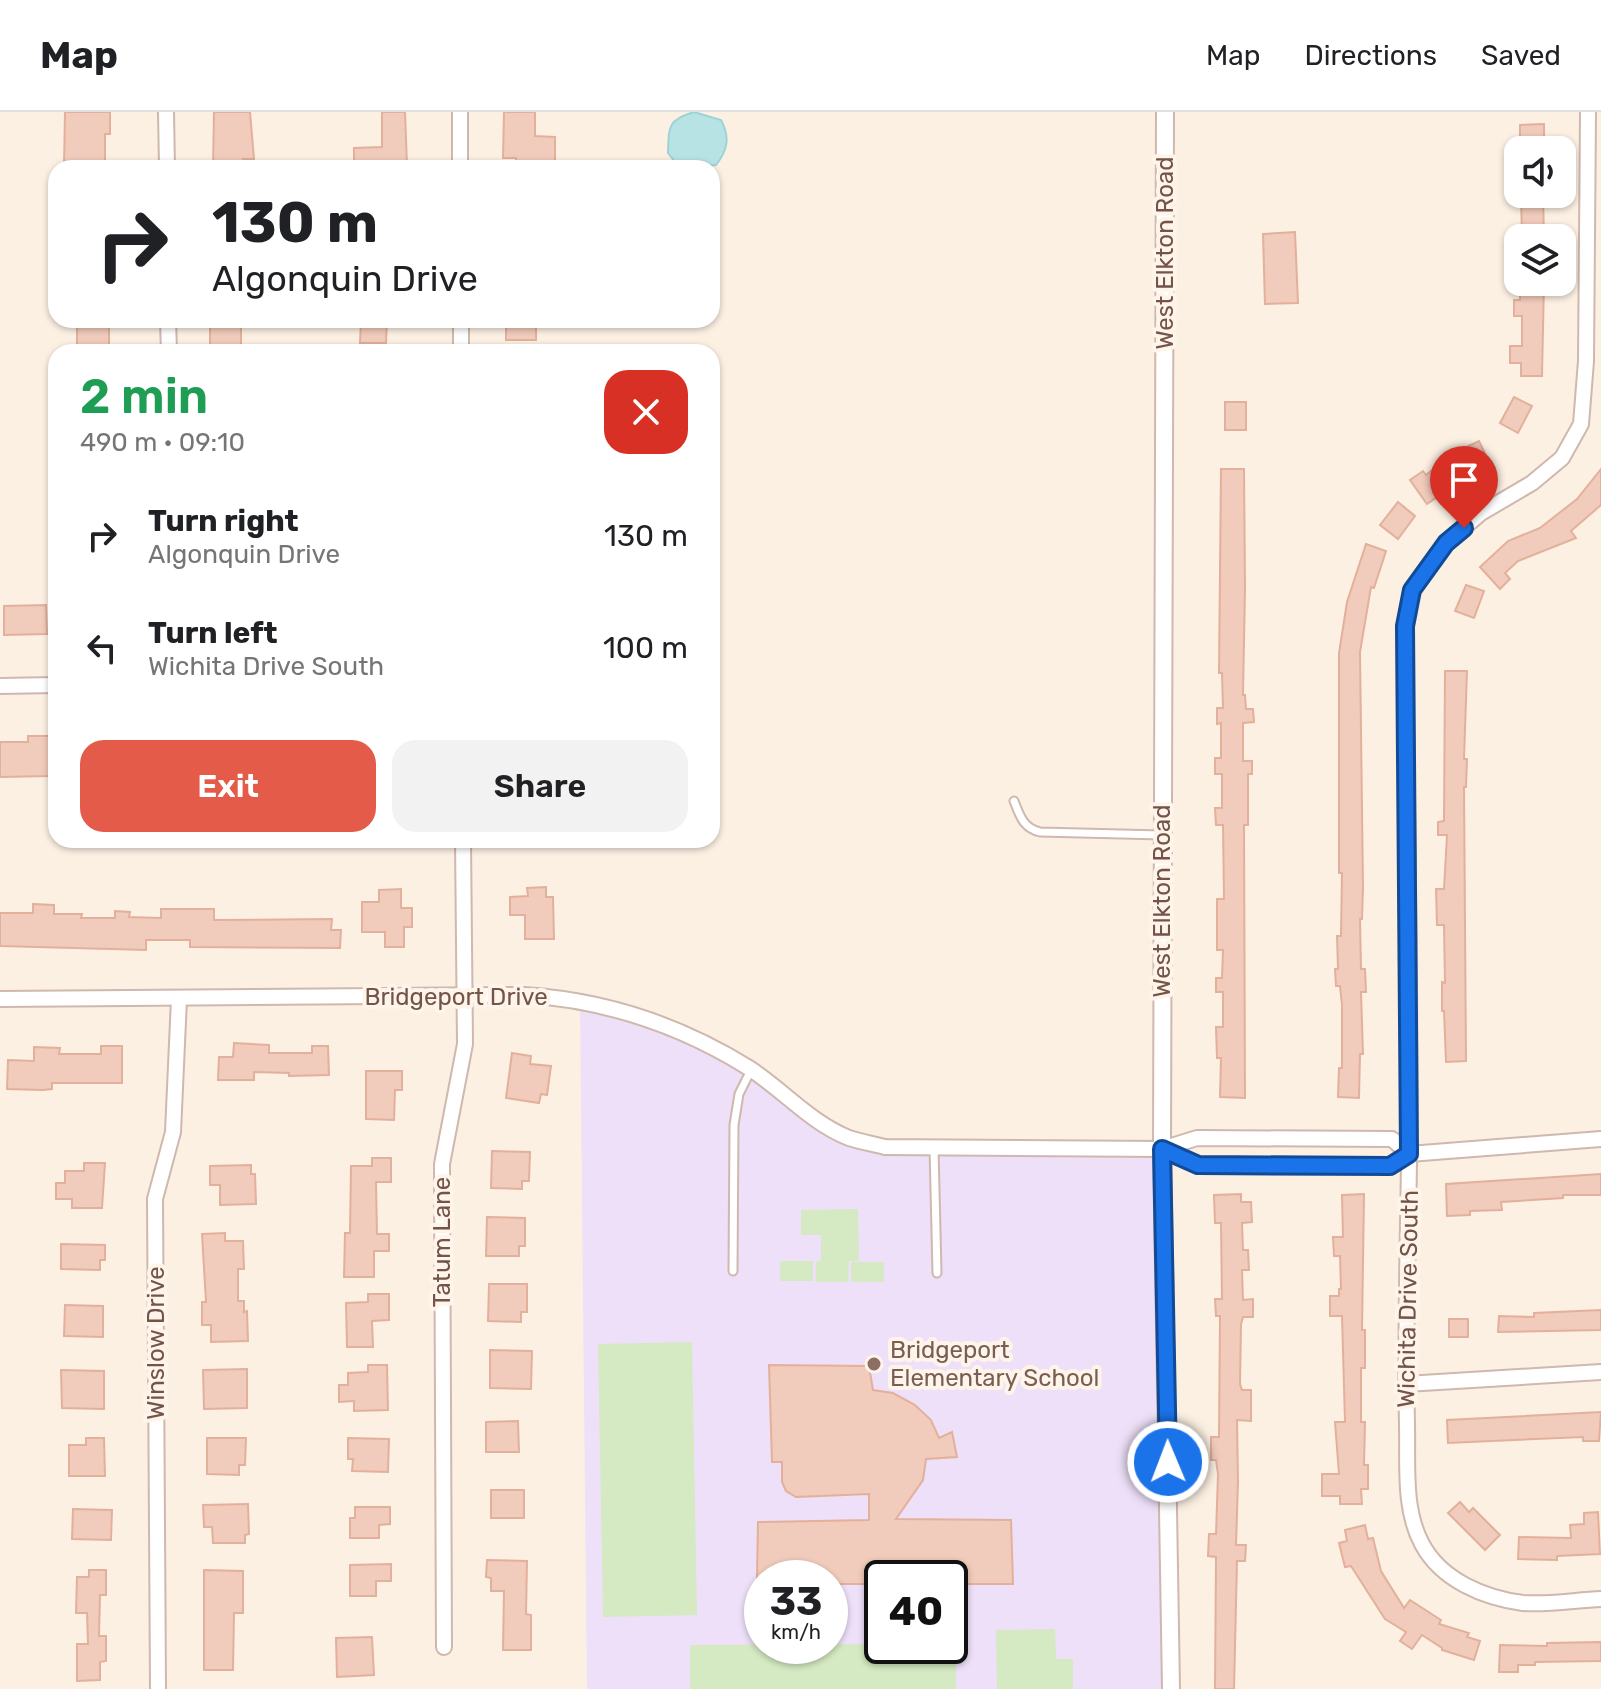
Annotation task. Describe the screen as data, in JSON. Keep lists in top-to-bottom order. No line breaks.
{"streets":{"street":["West Elkton Road","Bridgeport Drive","Tatum Lane","Wichita Drive South","Winslow Drive"]},"crossings":[["West Elkton Road","Bridgeport Drive"],["Bridgeport Drive","Tatum Lane"],["Bridgeport Drive","Winslow Drive"]],"places":["Bridgeport Elementary School"],"page":{"header":"Map","nav":["Map","Directions","Saved"],"turn":["130 m","Algonquin Drive"],"heading":["2 min","490 m · 09:10"],"list":[{"name":"Turn right","note":"Algonquin Drive","value":"130 m"},{"name":"Turn left","note":"Wichita Drive South","value":"100 m"}],"buttons":["Exit","Share"],"speed":"33 km/h","limit":"40"}}
